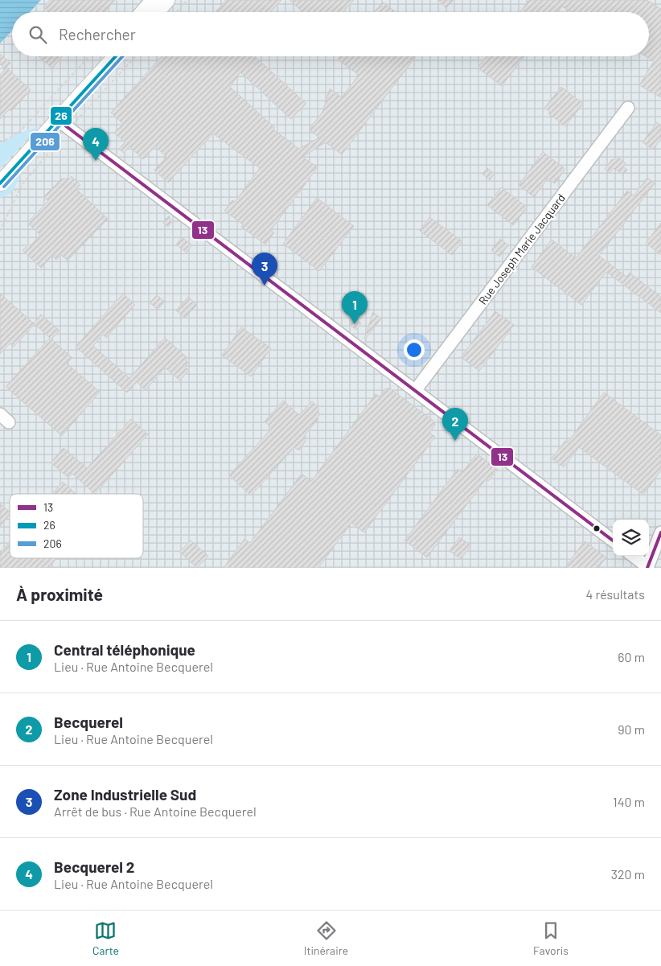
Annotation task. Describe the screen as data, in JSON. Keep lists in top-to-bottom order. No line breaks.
{"streets":{"street":["Rue Joseph Marie Jacquard"]},"lines":["transit line 26","transit line 206","transit line 13"],"legend":["13","26","206"],"page":{"search":"Rechercher","pins":["4","3","1","2"],"heading":["À proximité","4 résultats"],"list":[{"mark":"1","name":"Central téléphonique","note":"Lieu · Rue Antoine Becquerel","value":"60 m"},{"mark":"2","name":"Becquerel","note":"Lieu · Rue Antoine Becquerel","value":"90 m"},{"mark":"3","name":"Zone Industrielle Sud","note":"Arrêt de bus · Rue Antoine Becquerel","value":"140 m"},{"mark":"4","name":"Becquerel 2","note":"Lieu · Rue Antoine Becquerel","value":"320 m"}],"nav":["Carte","Itinéraire","Favoris"]}}
